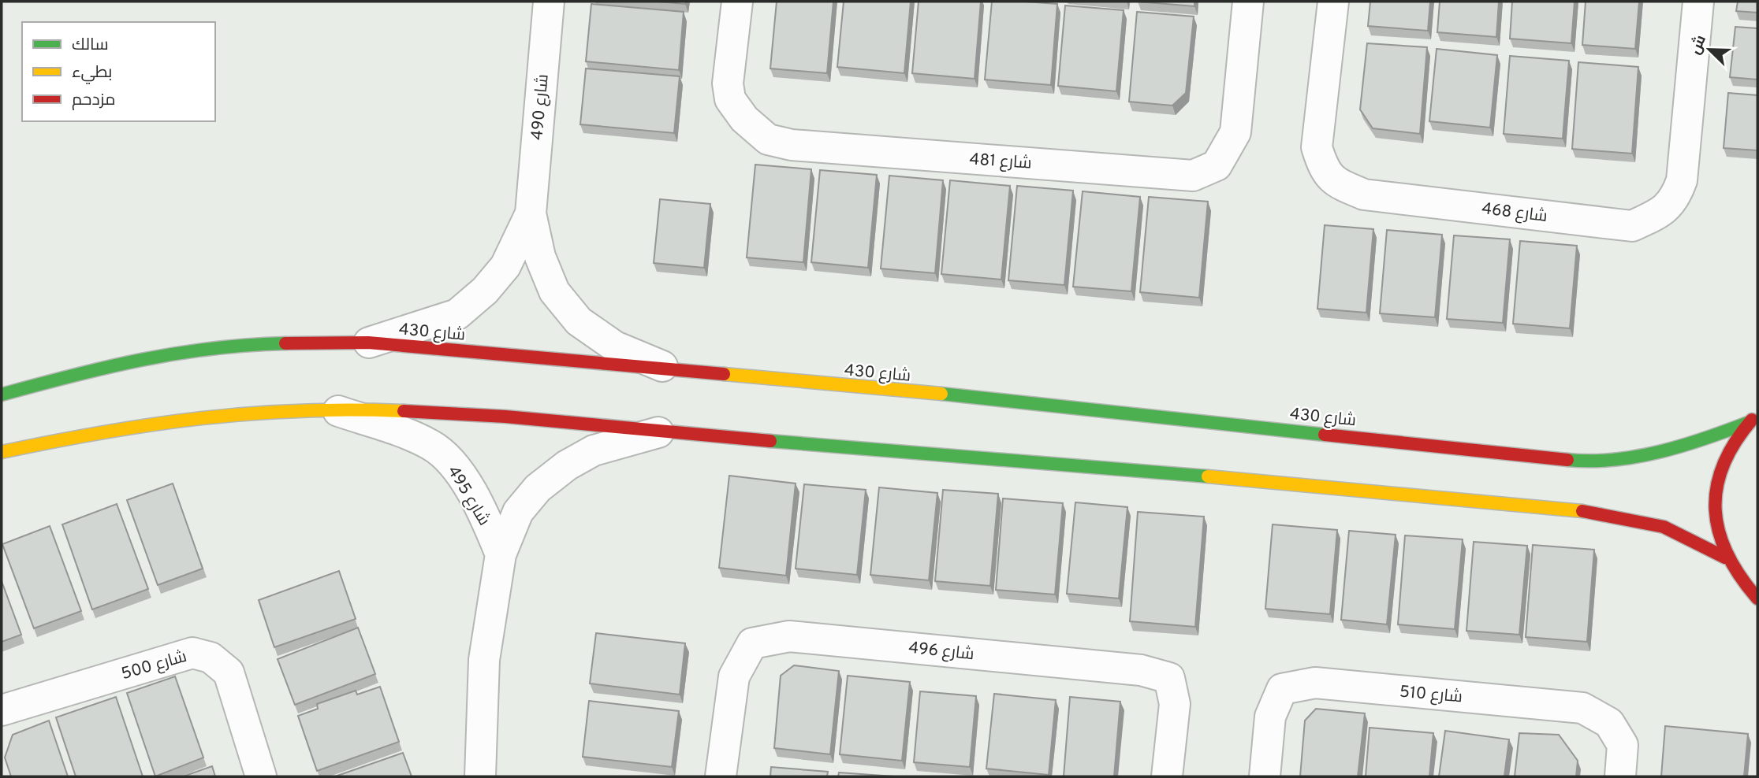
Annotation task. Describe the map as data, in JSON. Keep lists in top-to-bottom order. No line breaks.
{"streets":{"street":["شارع 490","شارع 481","شارع 468","شارع 430","شارع 495","شارع 496","شارع 500","شارع 510"]},"crossings":[["شارع 490","شارع 430"]],"legend":["سالك","بطيء","مزدحم"],"north":"top left"}
